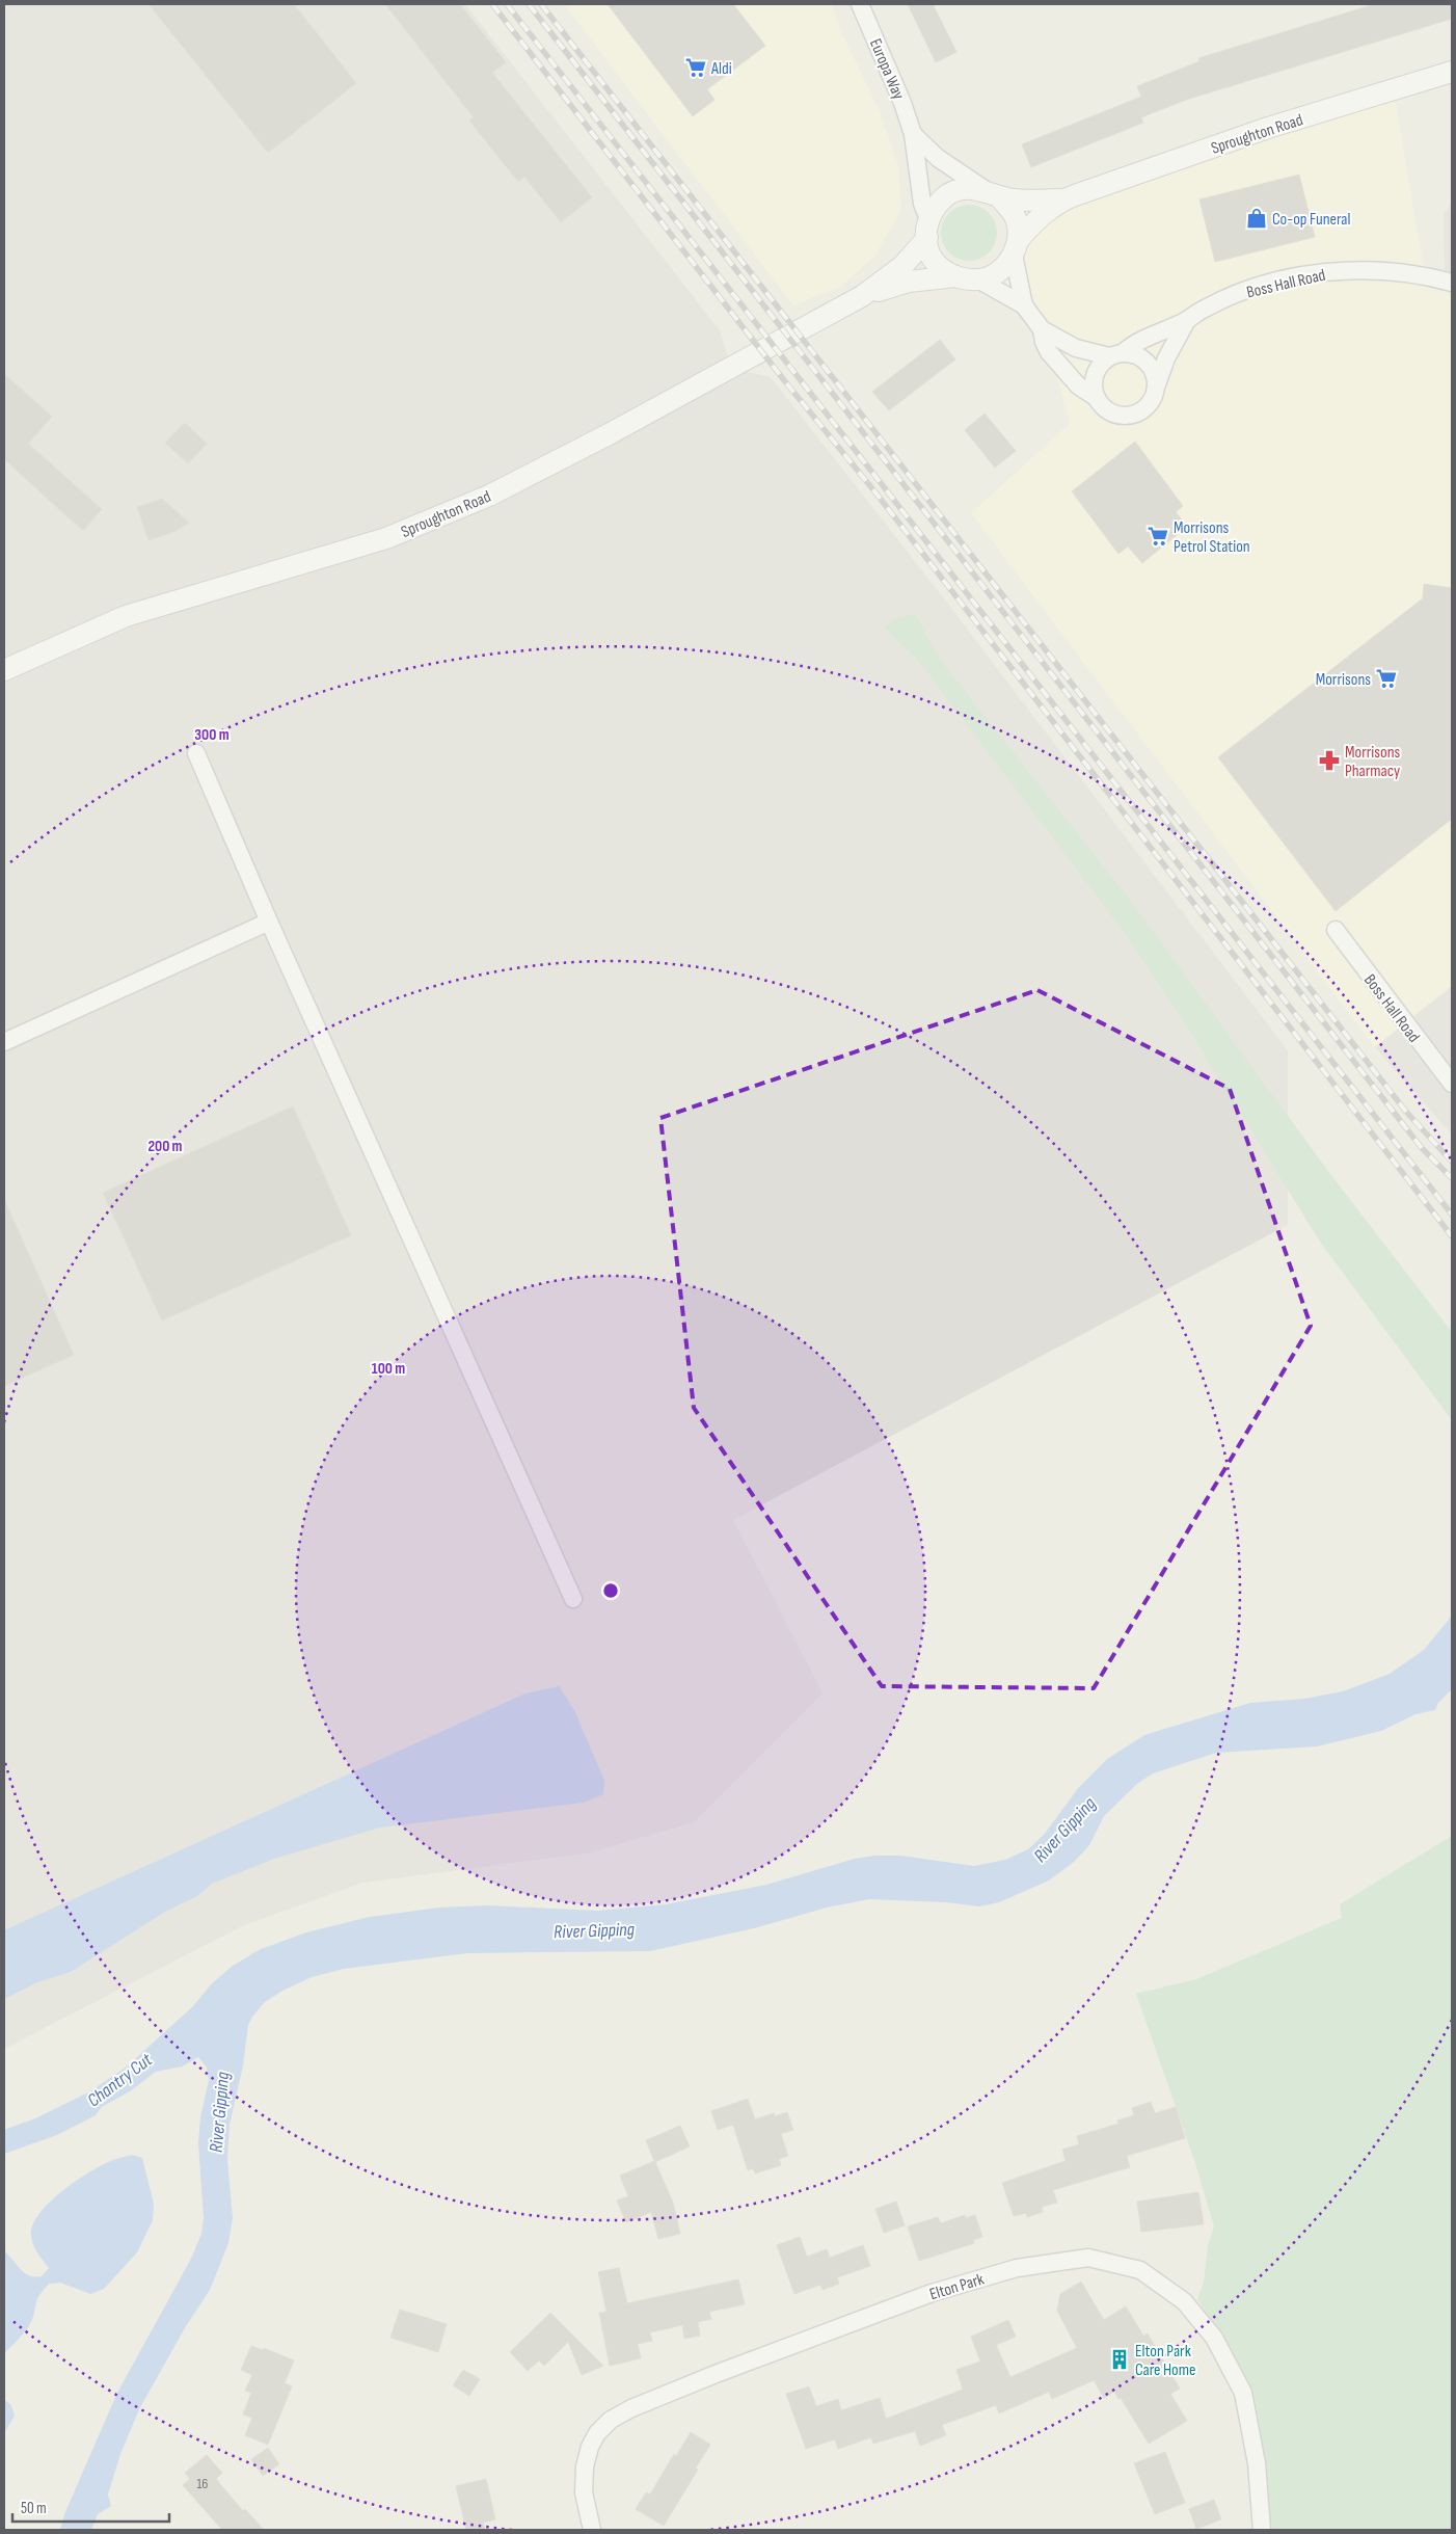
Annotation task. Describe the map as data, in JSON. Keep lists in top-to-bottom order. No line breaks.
{"streets":{"street":["Europa Way","Sproughton Road","Boss Hall Road","Elton Park"]},"crossings":[["Europa Way","Sproughton Road"]],"water":["River Gipping","Chantry Cut"],"places":{"supermarket":["Aldi","Morrisons Petrol Station","Morrisons"],"shop":["Co-op Funeral"],"pharmacy":["Morrisons Pharmacy"],"building":["Elton Park Care Home"]},"house_numbers":["16"],"scale_bar":"50 m","rings":["300 m","200 m","100 m"]}
